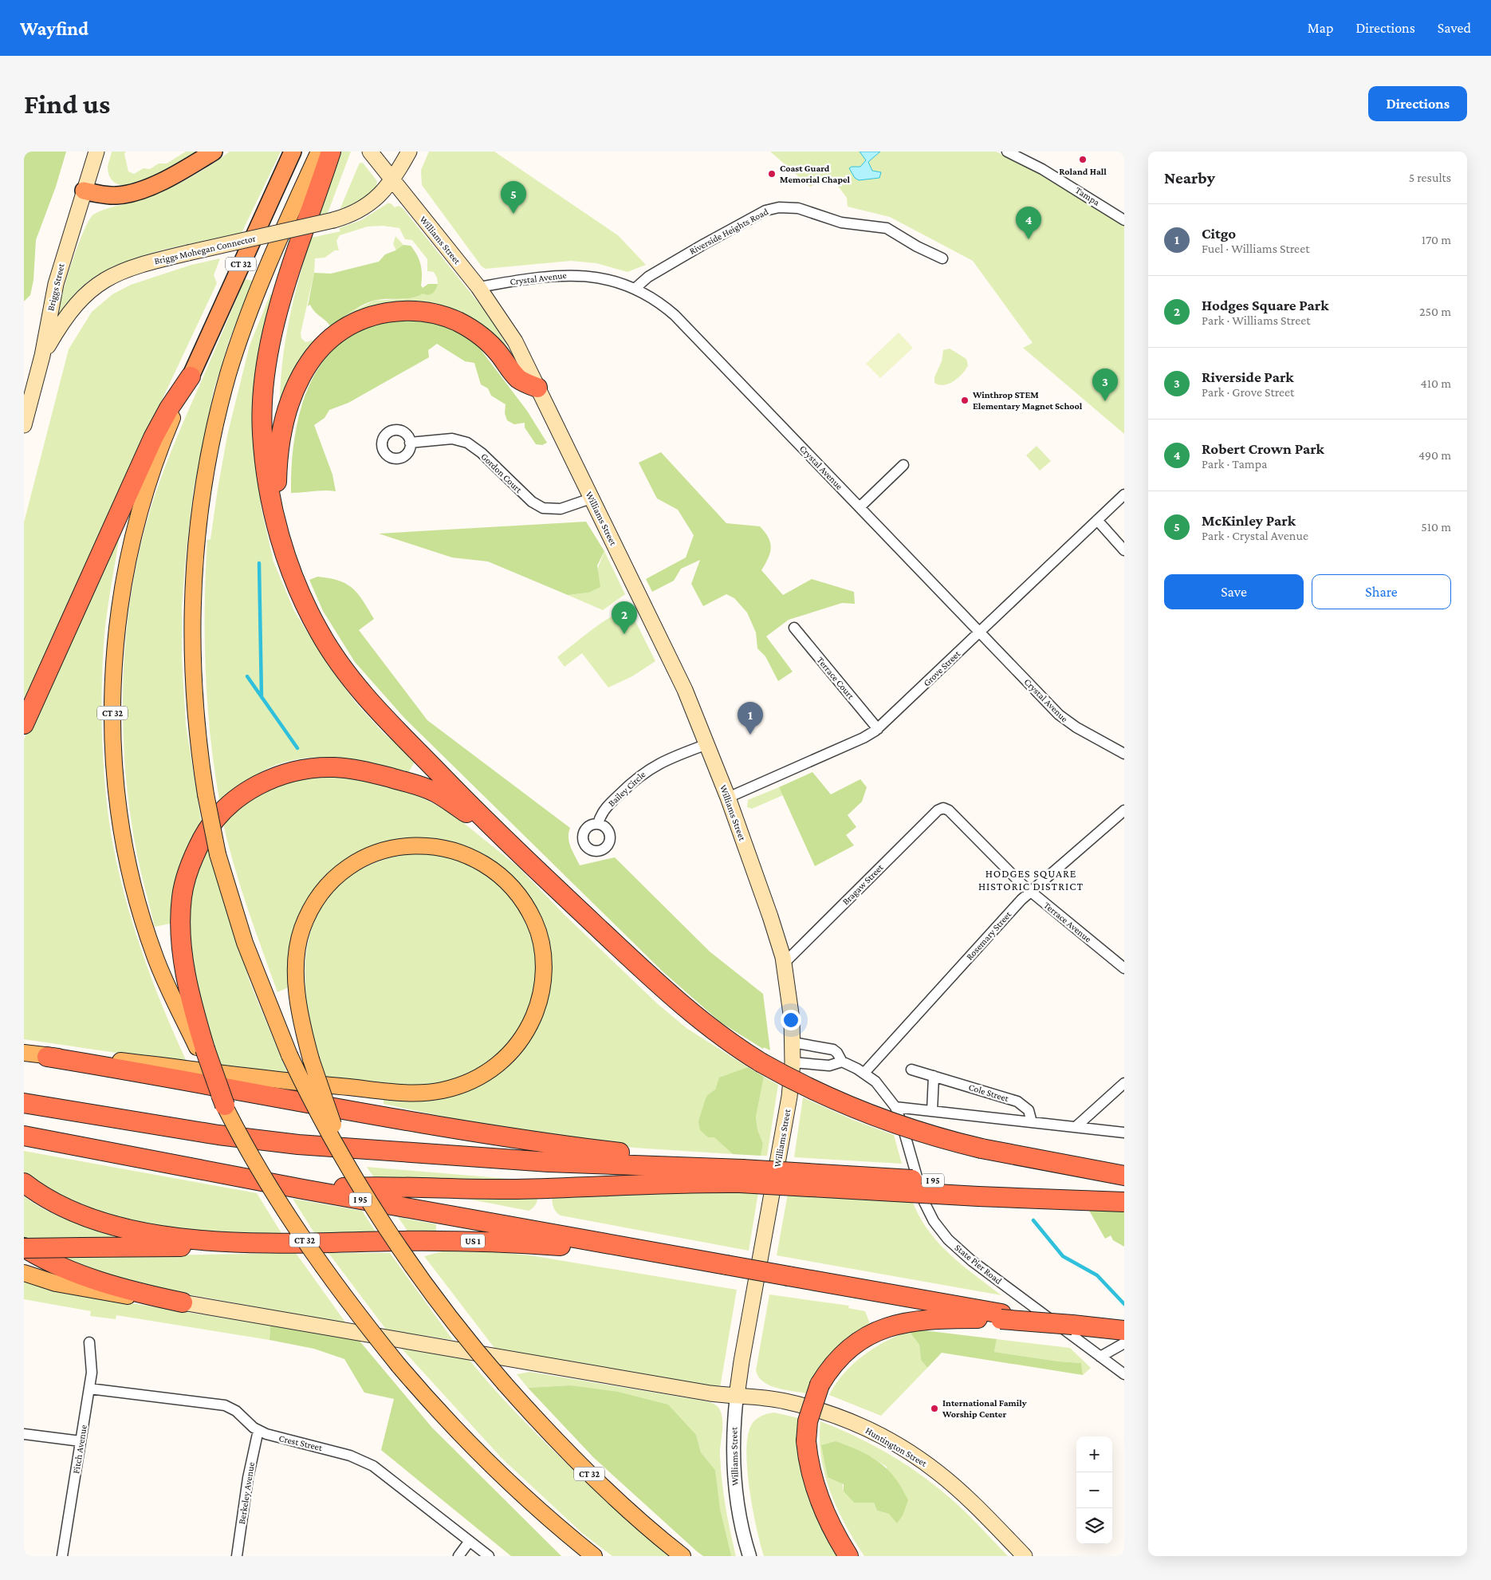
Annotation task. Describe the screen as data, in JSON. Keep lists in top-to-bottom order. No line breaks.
{"streets":{"highway":["CT 32","I 95","US 1"],"main road":["Williams Street","Briggs Mohegan Connector","Briggs Street","Huntington Street"],"street":["Tampa","Riverside Heights Road","Crystal Avenue","Gordon Court","Grove Street","Terrace Court","Bailey Circle","Bragaw Street","Terrace Avenue","Rosemary Street","Cole Street","State Pier Road","Crest Street","Fitch Avenue","Berkeley Avenue"]},"crossings":[["Riverside Heights Road","Crystal Avenue"],["Williams Street","Briggs Mohegan Connector"],["Williams Street","Crystal Avenue"],["Williams Street","Gordon Court"],["Williams Street","Grove Street"],["Williams Street","Bailey Circle"],["Williams Street","Bragaw Street"],["Williams Street","State Pier Road"],["Williams Street","Huntington Street"],["Briggs Mohegan Connector","Briggs Street"],["Crystal Avenue","Grove Street"],["Grove Street","Terrace Court"],["Bragaw Street","Terrace Avenue"],["Terrace Avenue","Rosemary Street"],["Rosemary Street","State Pier Road"],["I 95","US 1"],["Crest Street","Fitch Avenue"],["Crest Street","Berkeley Avenue"]],"districts":["HODGES SQUARE HISTORIC DISTRICT"],"places":["Roland Hall","Coast Guard Memorial Chapel","Winthrop STEM Elementary Magnet School","International Family Worship Center"],"page":{"header":"Wayfind","nav":["Map","Directions","Saved"],"buttons":["Directions",["Save","Share"]],"title":"Find us","heading":["Nearby","5 results"],"pins":["5","4","3","2","1"],"list":[{"mark":"1","name":"Citgo","note":"Fuel · Williams Street","value":"170 m"},{"mark":"2","name":"Hodges Square Park","note":"Park · Williams Street","value":"250 m"},{"mark":"3","name":"Riverside Park","note":"Park · Grove Street","value":"410 m"},{"mark":"4","name":"Robert Crown Park","note":"Park · Tampa","value":"490 m"},{"mark":"5","name":"McKinley Park","note":"Park · Crystal Avenue","value":"510 m"}],"map_buttons":["+","−"]}}
